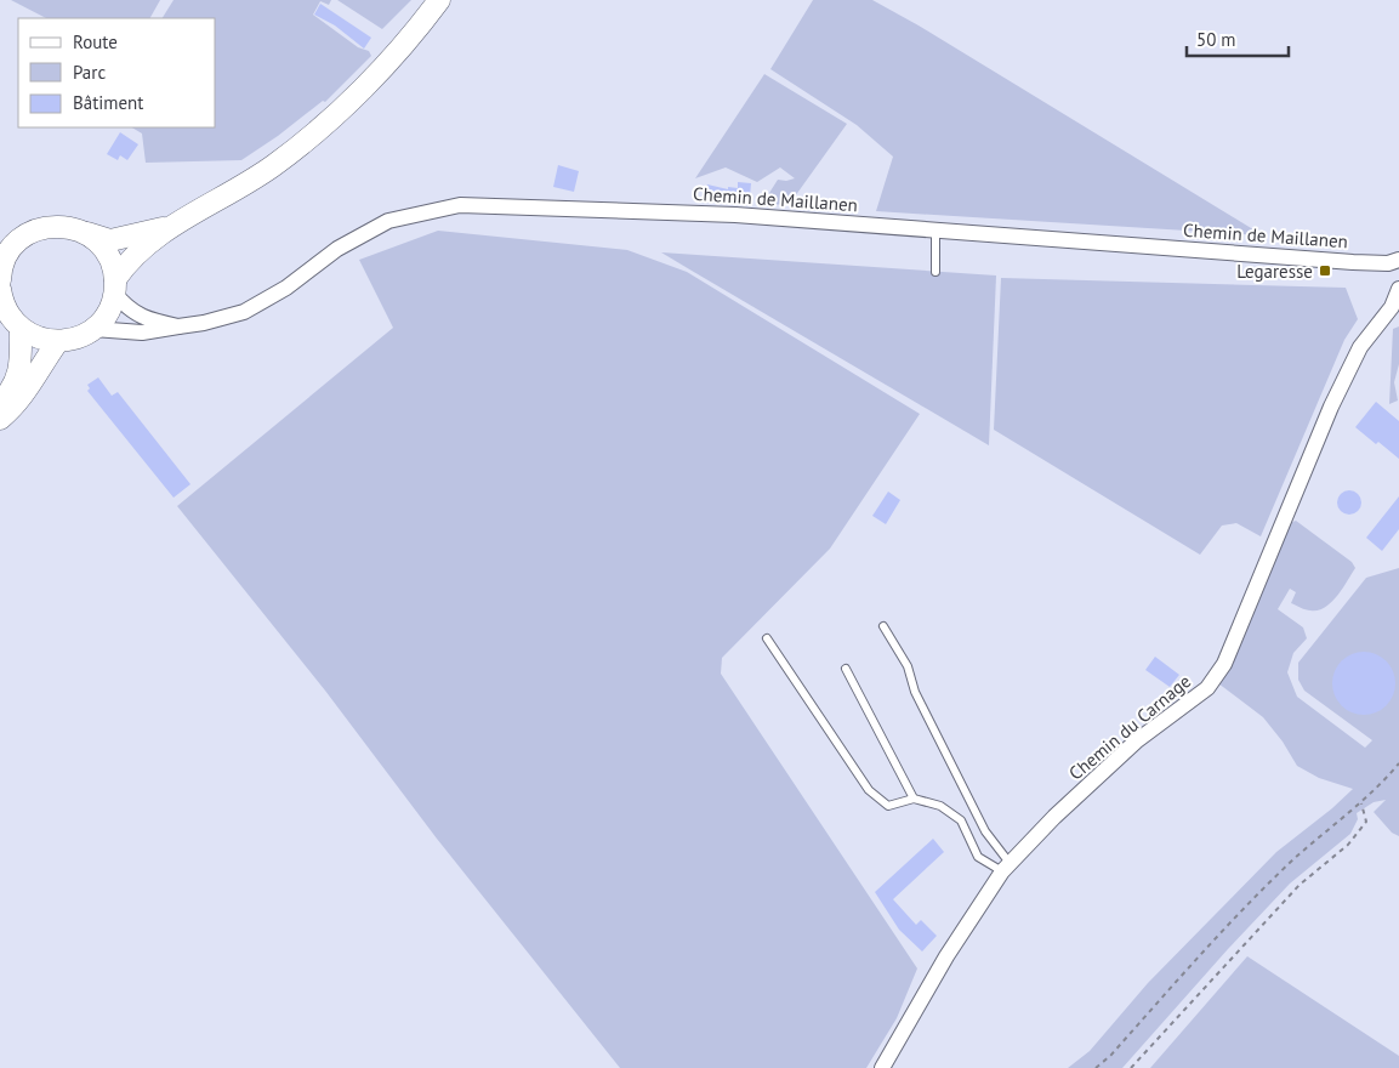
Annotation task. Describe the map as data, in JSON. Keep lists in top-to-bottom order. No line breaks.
{"streets":{"street":["Chemin de Maillanen","Chemin du Carnage"]},"places":{"transit":["Legaresse"]},"legend":["Route","Parc","Bâtiment"],"scale_bar":"50 m"}
